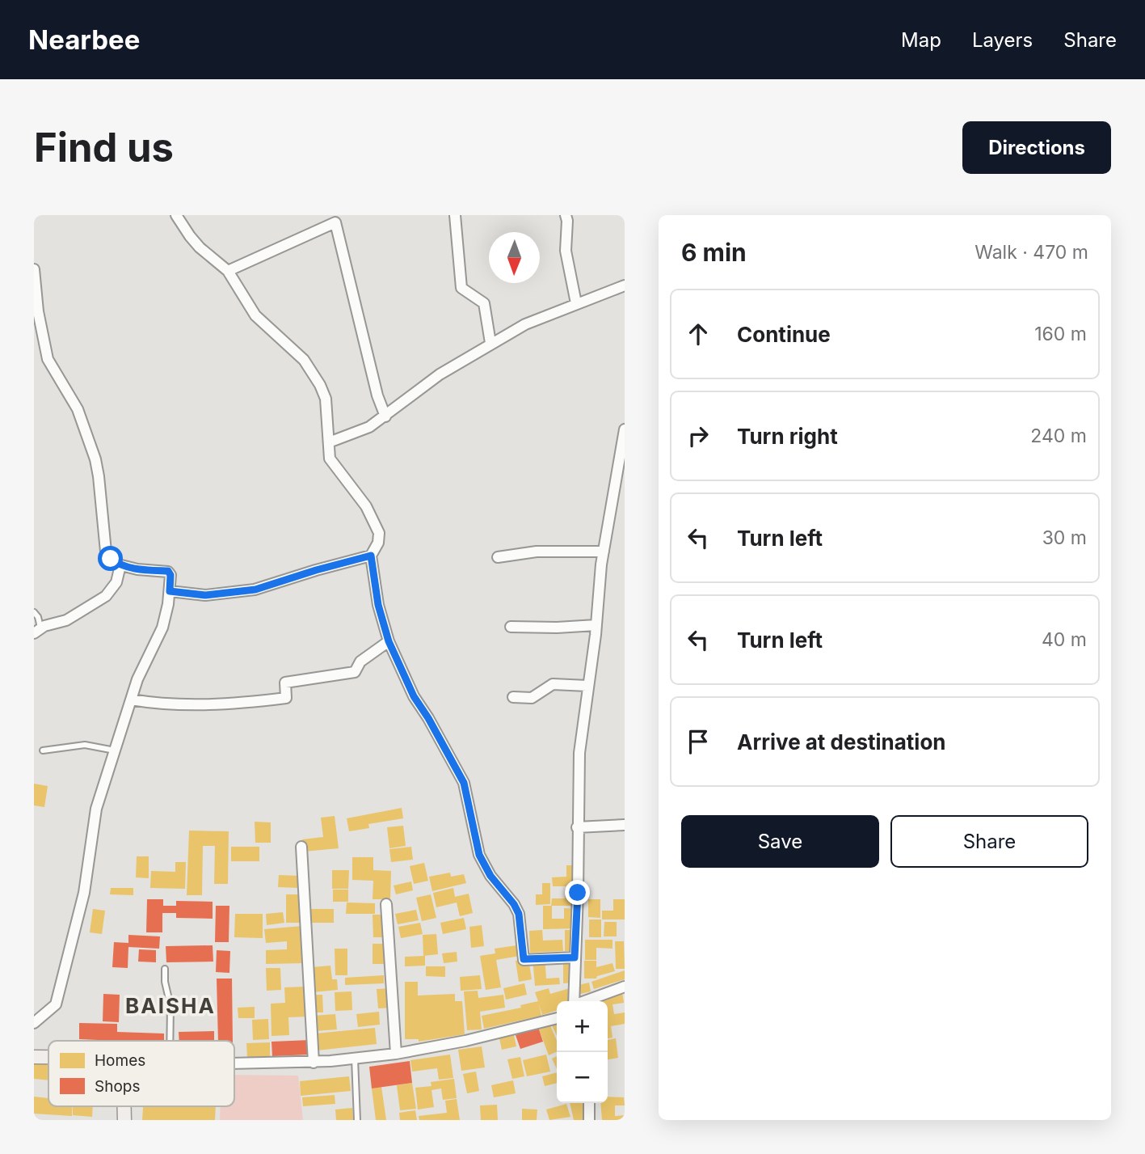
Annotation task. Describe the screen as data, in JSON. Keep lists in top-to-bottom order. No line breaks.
{"districts":["BAISHA"],"legend":["Homes","Shops"],"north":"bottom","page":{"header":"Nearbee","nav":["Map","Layers","Share"],"buttons":["Directions",["Save","Share"]],"title":"Find us","heading":["6 min","Walk · 470 m"],"list":[["Continue","160 m"],["Turn right","240 m"],["Turn left","30 m"],["Turn left","40 m"],"Arrive at destination"],"map_buttons":["+","−"]}}
